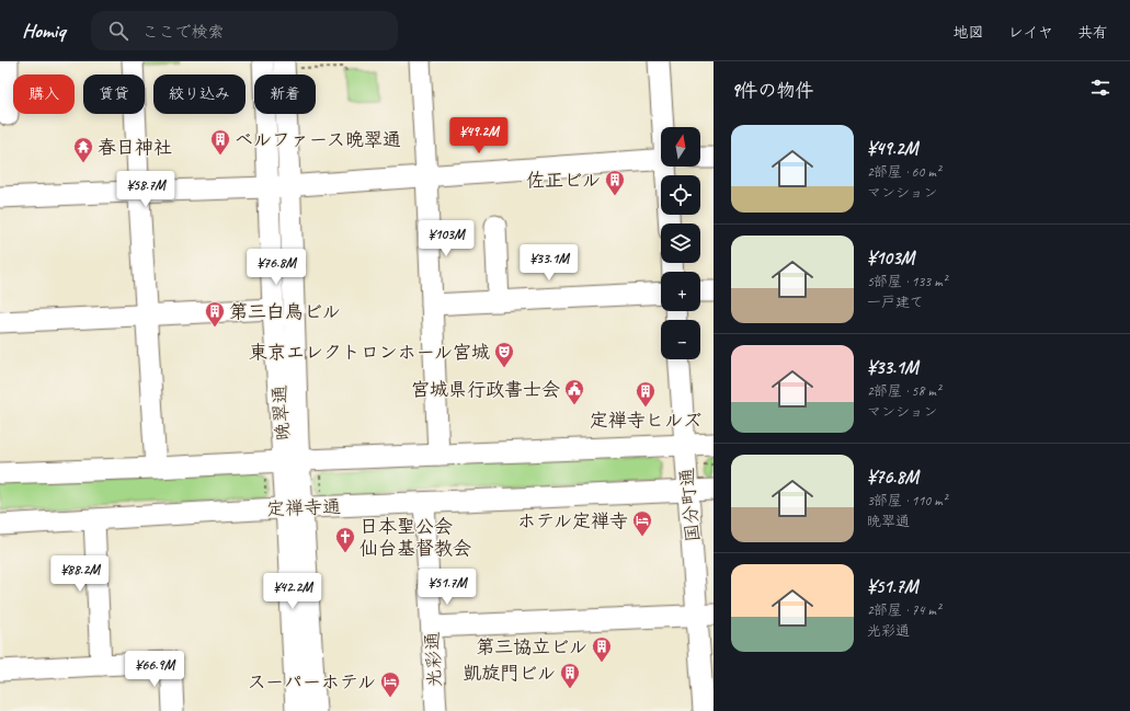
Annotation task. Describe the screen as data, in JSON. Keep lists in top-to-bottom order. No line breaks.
{"streets":{"street":["晩翠通","国分町通","定禅寺通","光彩通"]},"crossings":[["晩翠通","定禅寺通"],["国分町通","定禅寺通"],["定禅寺通","光彩通"]],"places":{"building":["ベルファース晩翠通","佐正ビル","第三白鳥ビル","定禅寺ヒルズ","第三協立ビル","凱旋門ビル"],"temple":["春日神社"],"theatre":["東京エレクトロンホール宮城"],"public building":["宮城県行政書士会"],"hotel":["ホテル定禅寺","スーパーホテル"],"church":["日本聖公会 仙台基督教会"]},"north":"top","page":{"header":"Homiq","search":"ここで検索","nav":["地図","レイヤ","共有"],"heading":"9件の物件","chip":["購入","賃貸","絞り込み","新着"],"list":[{"name":"¥49.2M","note":"2部屋 · 60 m² · マンション"},{"name":"¥103M","note":"5部屋 · 133 m² · 一戸建て"},{"name":"¥33.1M","note":"2部屋 · 58 m² · マンション"},{"name":"¥76.8M","note":"3部屋 · 110 m² · 晩翠通"},{"name":"¥51.7M","note":"2部屋 · 74 m² · 光彩通"}],"price":["¥49.2M","¥58.7M","¥103M","¥33.1M","¥76.8M","¥88.2M","¥51.7M","¥42.2M","¥66.9M"],"map_buttons":["+","−"]}}
